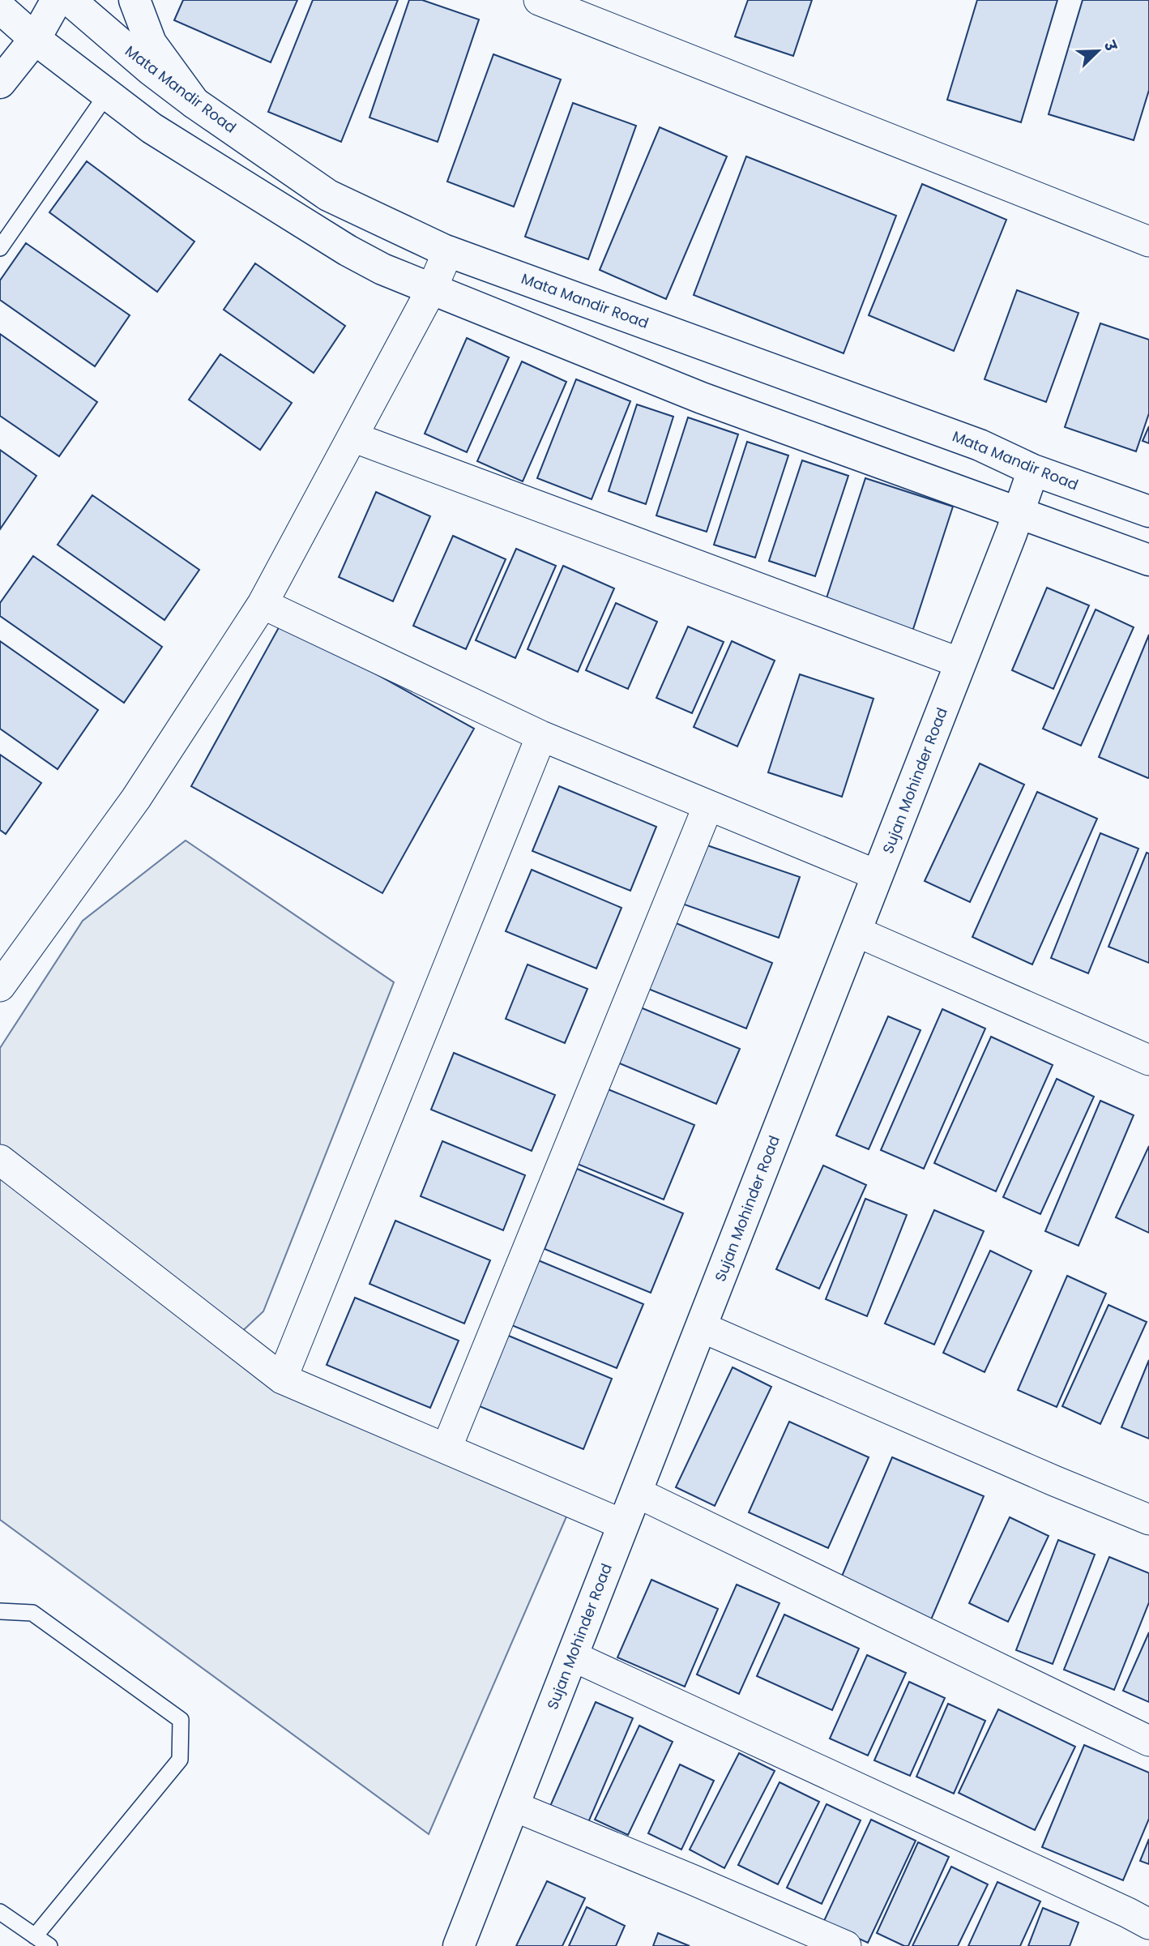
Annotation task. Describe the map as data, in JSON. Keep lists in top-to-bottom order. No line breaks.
{"streets":{"main road":["Mata Mandir Road","Sujan Mohinder Road"]},"crossings":[["Mata Mandir Road","Sujan Mohinder Road"]],"north":"top right"}
